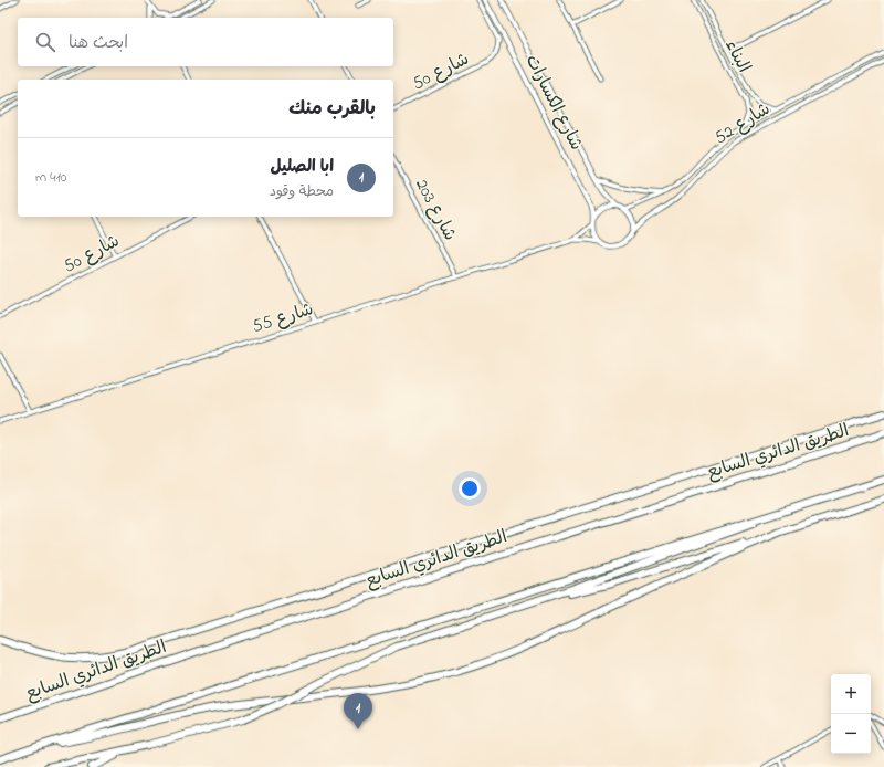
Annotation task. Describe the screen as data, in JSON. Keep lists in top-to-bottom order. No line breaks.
{"streets":{"highway":["الطريق الدائري السابع"],"street":["البناء","شارع 50","شارع الكسارات","شارع 52","شارع 203","شارع 55"]},"crossings":[["البناء","شارع 52"],["شارع 50","شارع الكسارات"],["شارع الكسارات","شارع 52"],["شارع الكسارات","شارع 55"],["شارع 52","شارع 55"],["شارع 203","شارع 55"]],"page":{"search":"ابحث هنا","heading":"بالقرب منك","list":[{"mark":"1","name":"ابا الصليل","note":"محطة وقود","value":"410 m"}],"map_buttons":["+","−"],"pins":"1"}}
